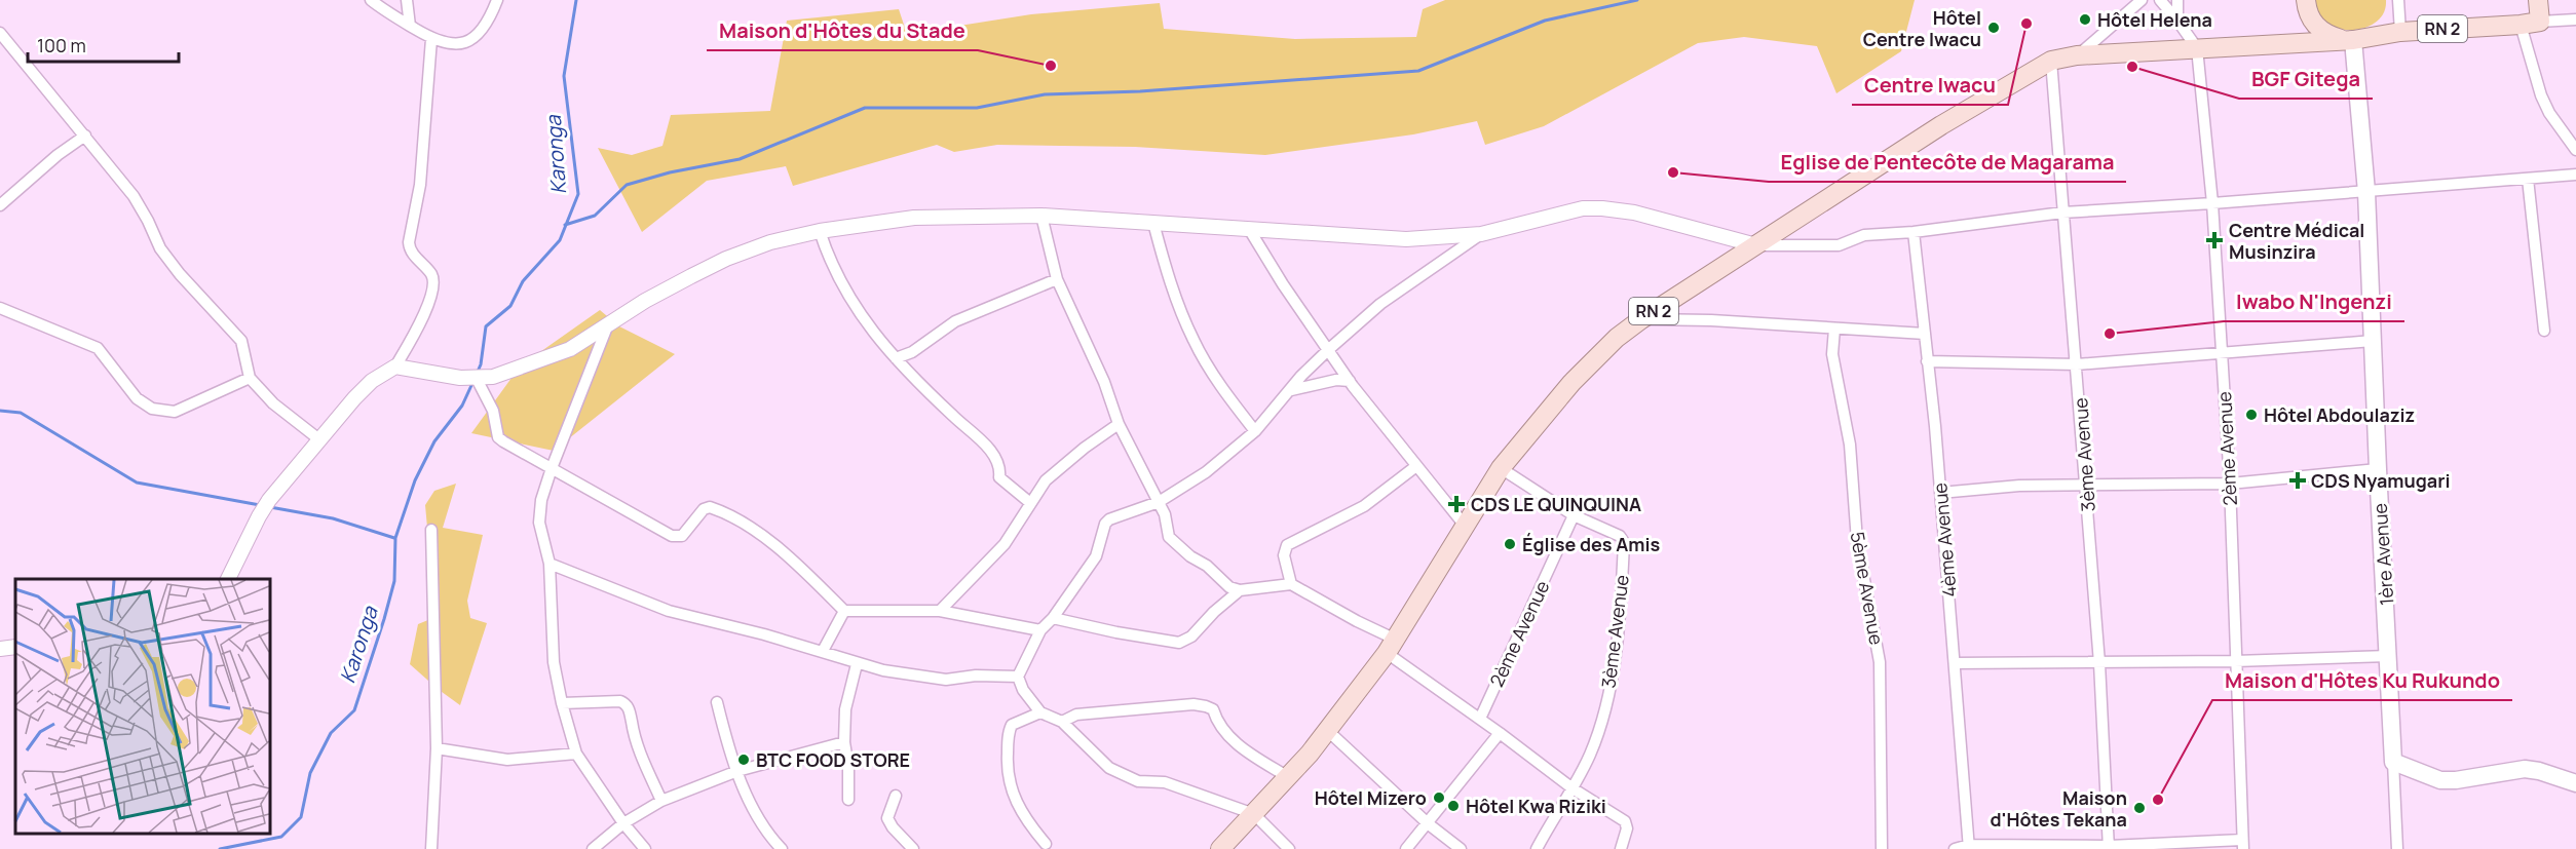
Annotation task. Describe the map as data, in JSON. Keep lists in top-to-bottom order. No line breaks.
{"streets":{"main road":["RN 2","1ère Avenue"],"street":["2ème Avenue","3ème Avenue","4ème Avenue","5ème Avenue"]},"crossings":[["RN 2","2ème Avenue"],["RN 2","3ème Avenue"],["RN 2","1ère Avenue"],["2ème Avenue","3ème Avenue"]],"water":["Karonga"],"places":{"other":["Hôtel Helena","Centre Iwacu","Hôtel Centre Iwacu","Maison d'Hôtes du Stade","BGF Gitega","Eglise de Pentecôte de Magarama","Iwabo N'Ingenzi","Hôtel Abdoulaziz","Église des Amis","BTC FOOD STORE","Hôtel Mizero","Maison d'Hôtes Ku Rukundo","Hôtel Kwa Riziki","Maison d'Hôtes Tekana"],"health":["Centre Médical Musinzira","CDS Nyamugari","CDS LE QUINQUINA"]},"scale_bar":"100 m"}
